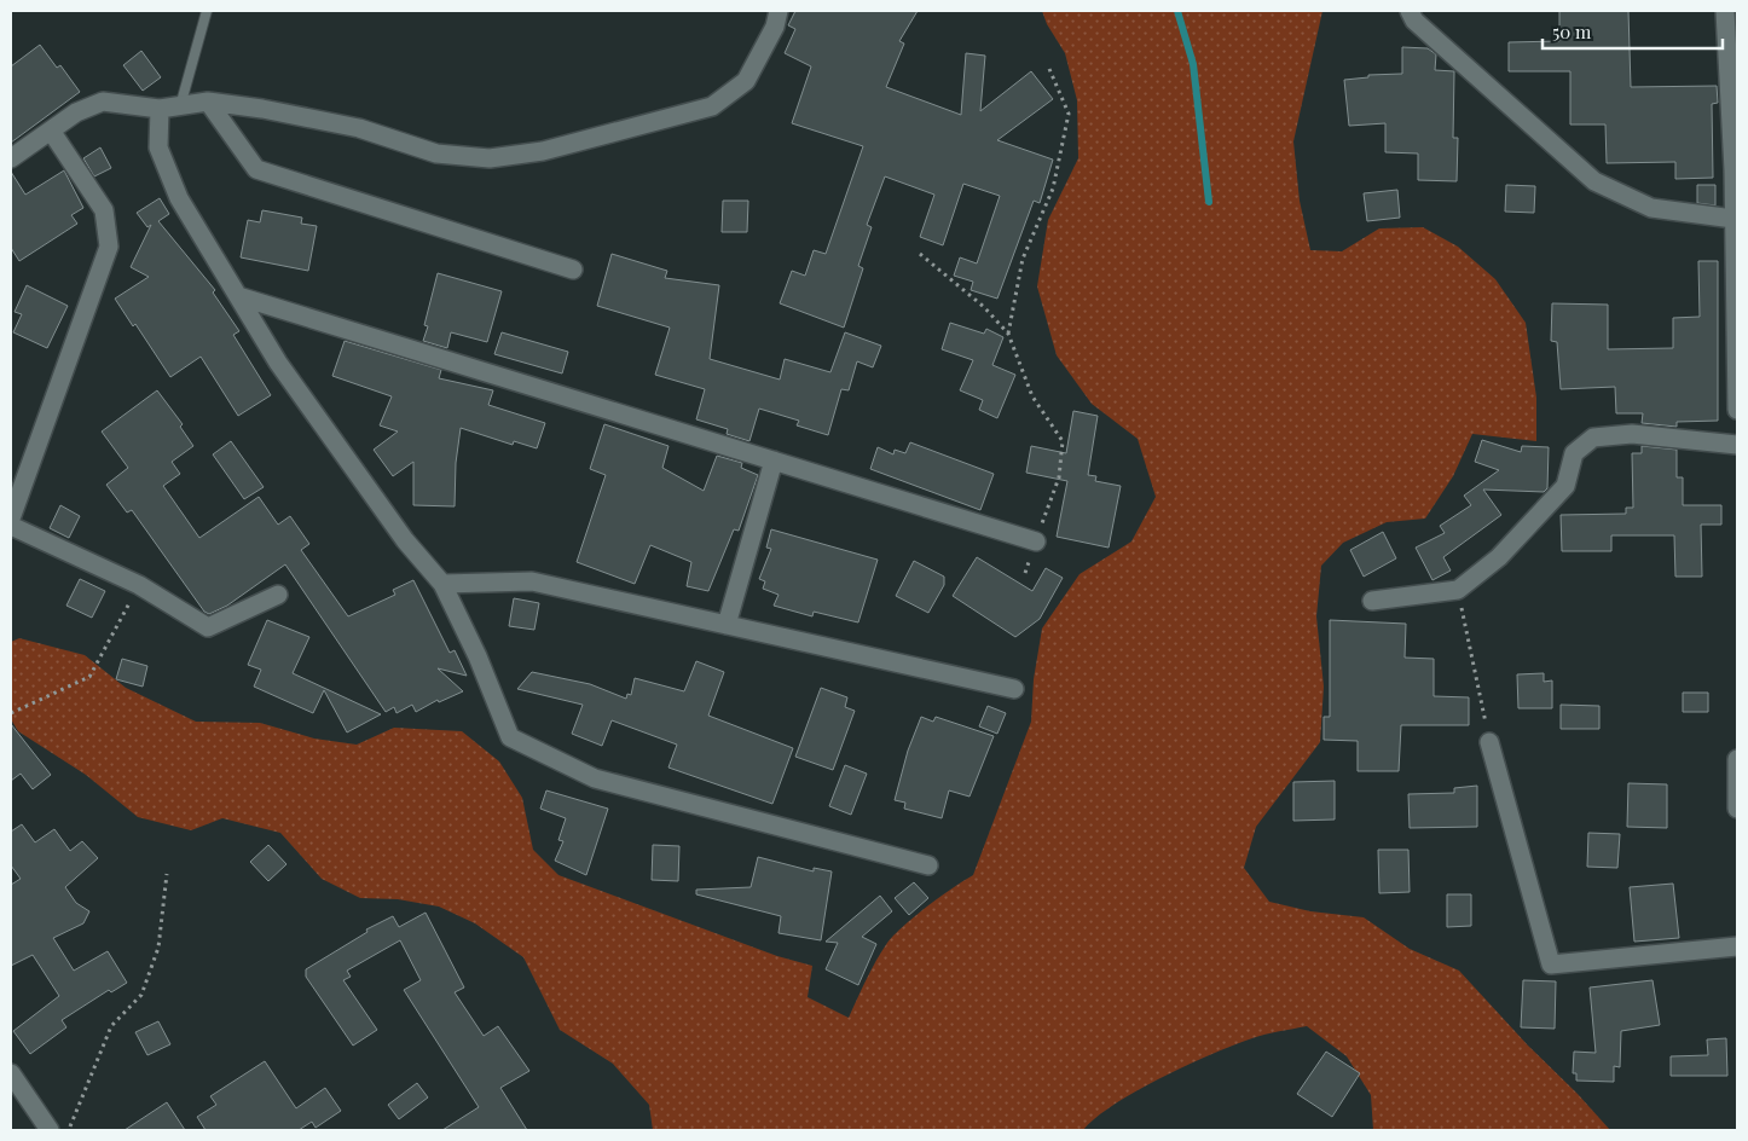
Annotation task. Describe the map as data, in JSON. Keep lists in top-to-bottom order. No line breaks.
{"scale_bar":"50 m"}
